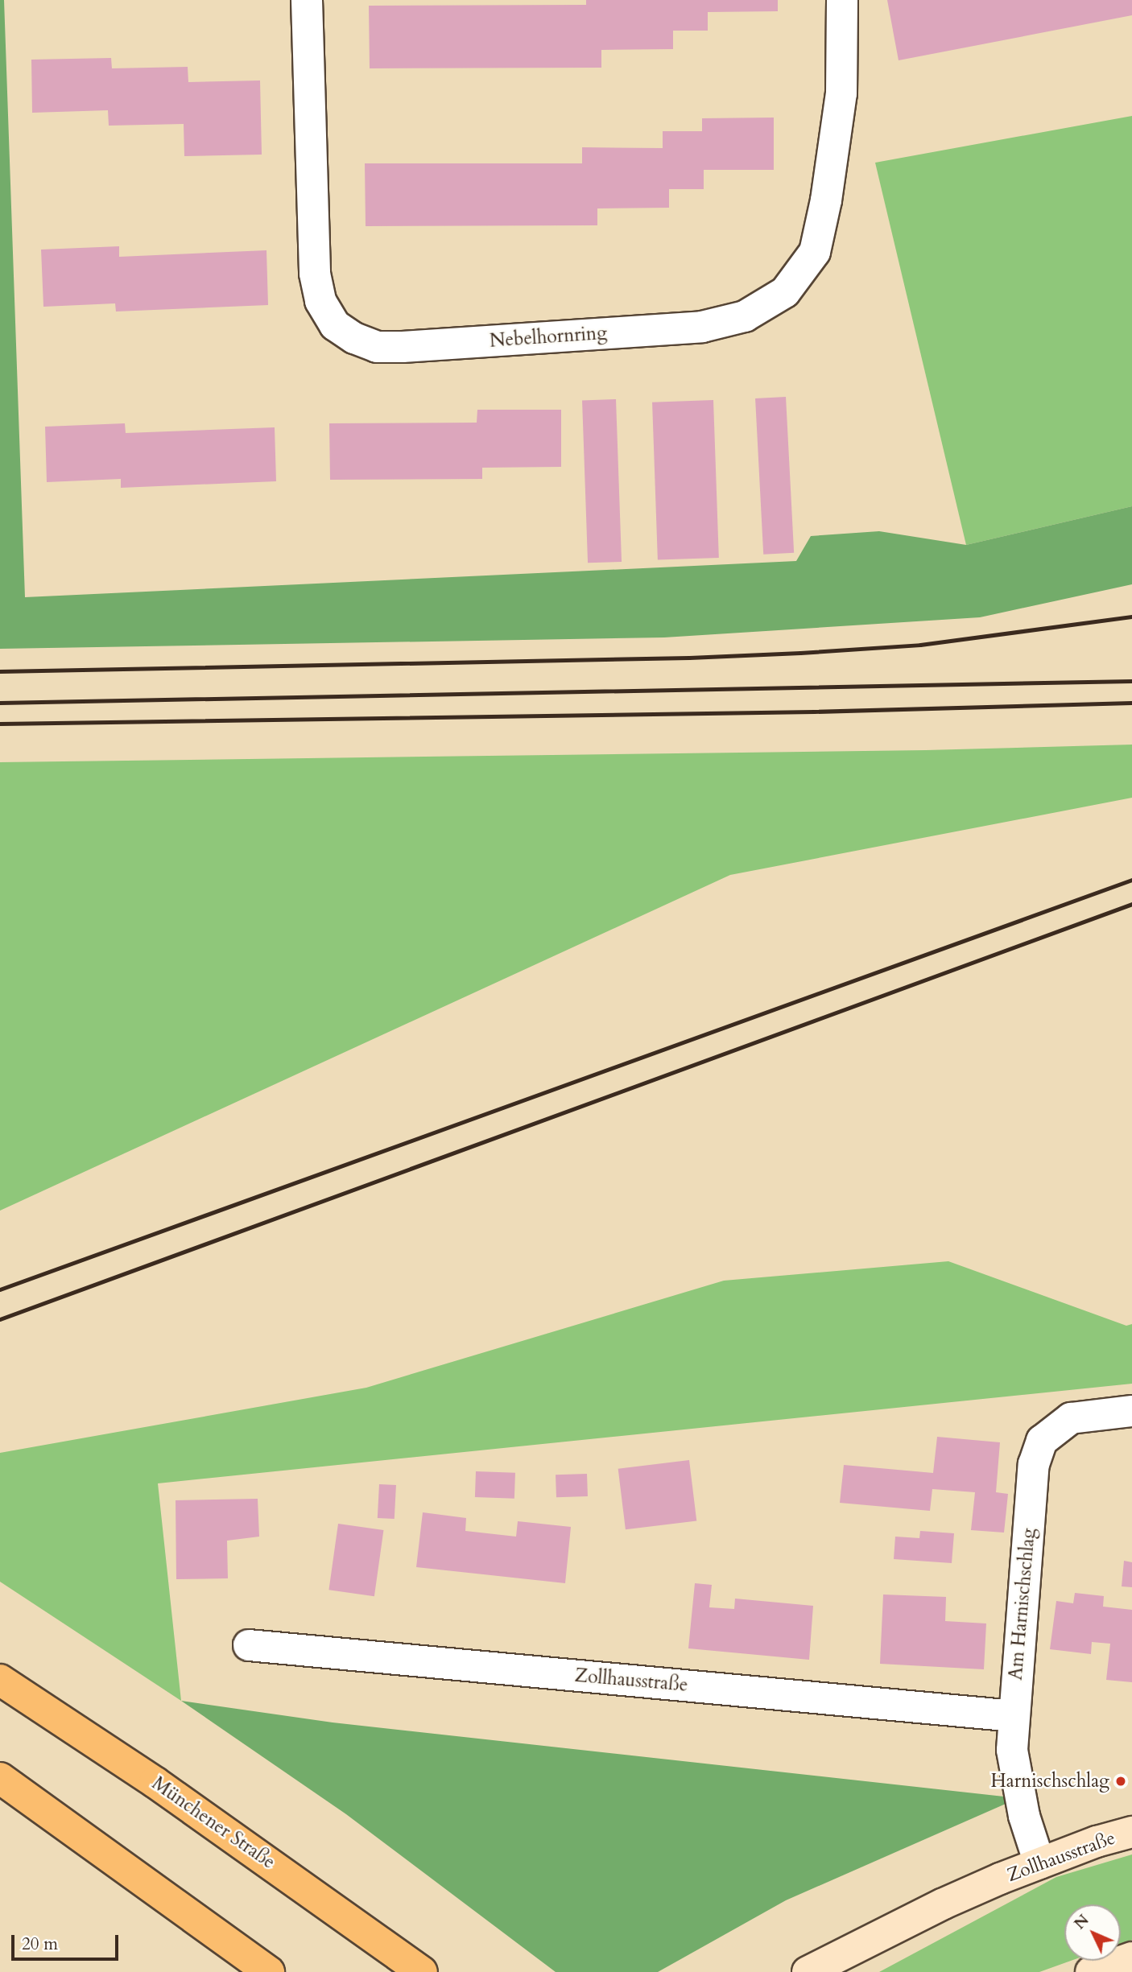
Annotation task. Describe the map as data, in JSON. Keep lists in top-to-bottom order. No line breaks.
{"streets":{"main road":["Zollhausstraße","Münchener Straße"],"street":["Nebelhornring","Am Harnischschlag"]},"crossings":[["Am Harnischschlag","Zollhausstraße"]],"places":["Harnischschlag"],"scale_bar":"20 m","north":"top left"}
